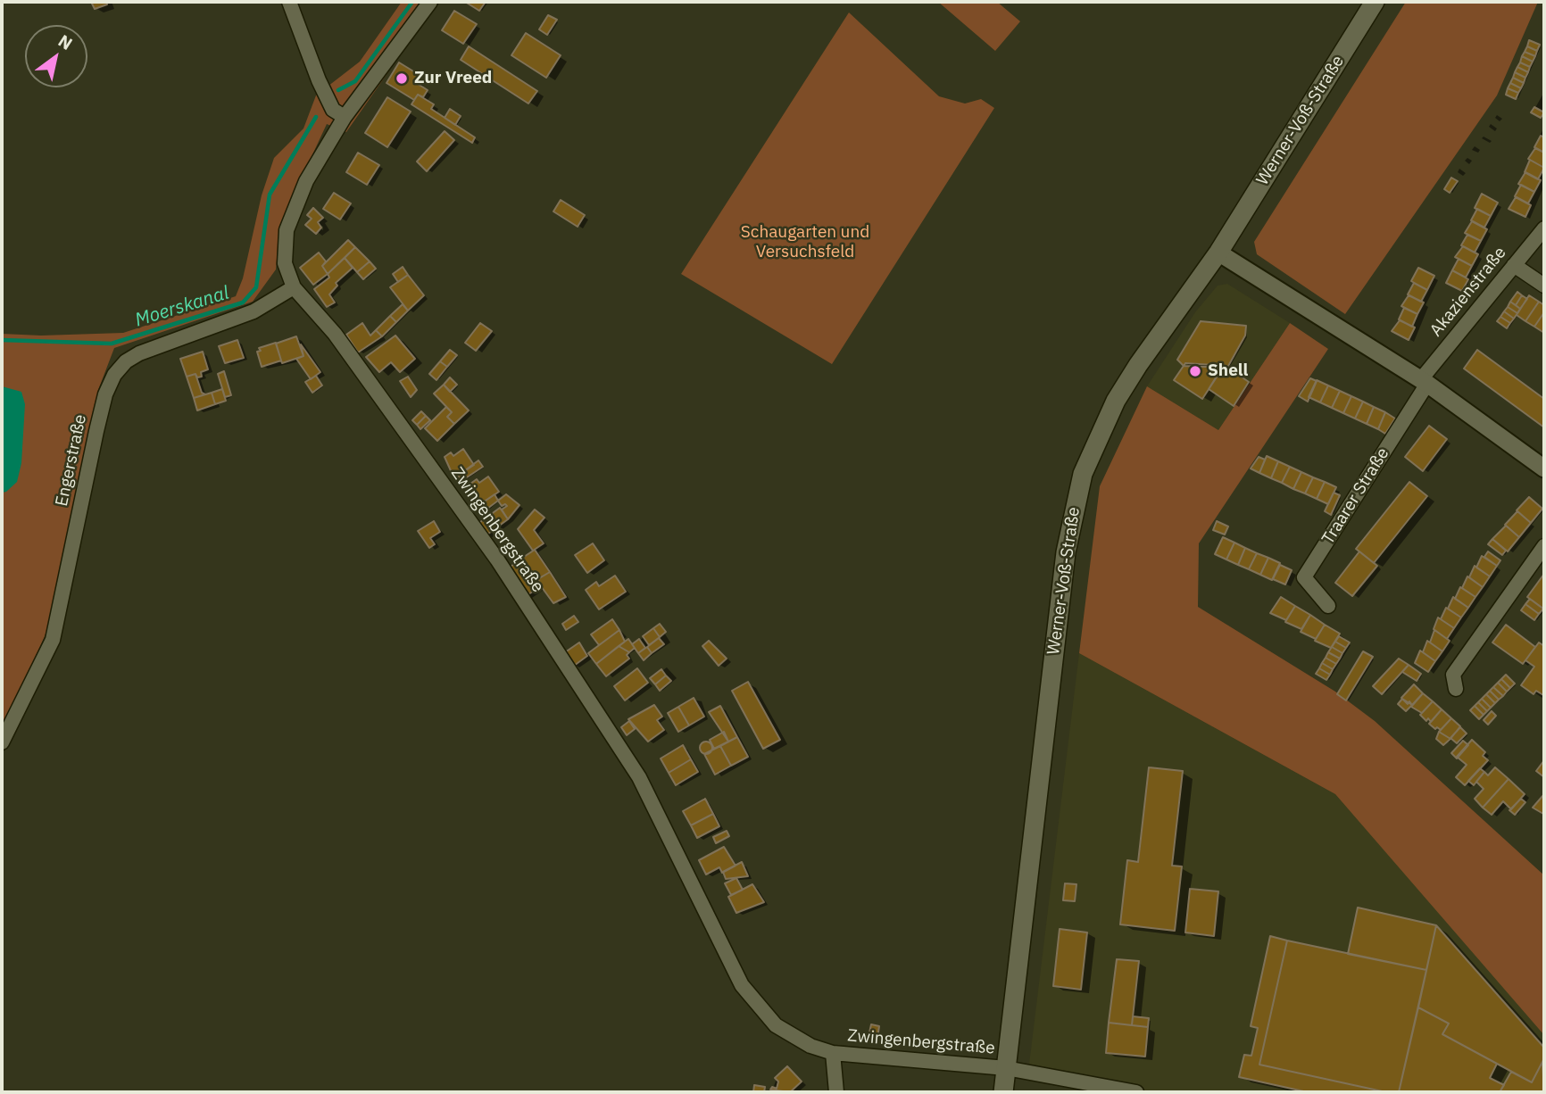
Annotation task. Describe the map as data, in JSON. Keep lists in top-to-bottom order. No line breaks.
{"streets":{"main road":["Werner-Voß-Straße"],"street":["Akazienstraße","Engerstraße","Traarer Straße","Zwingenbergstraße"]},"crossings":[["Werner-Voß-Straße","Zwingenbergstraße"],["Akazienstraße","Traarer Straße"],["Engerstraße","Zwingenbergstraße"]],"water":["Moerskanal"],"parks":["Schaugarten und Versuchsfeld"],"places":["Zur Vreed","Shell"],"north":"top right"}
